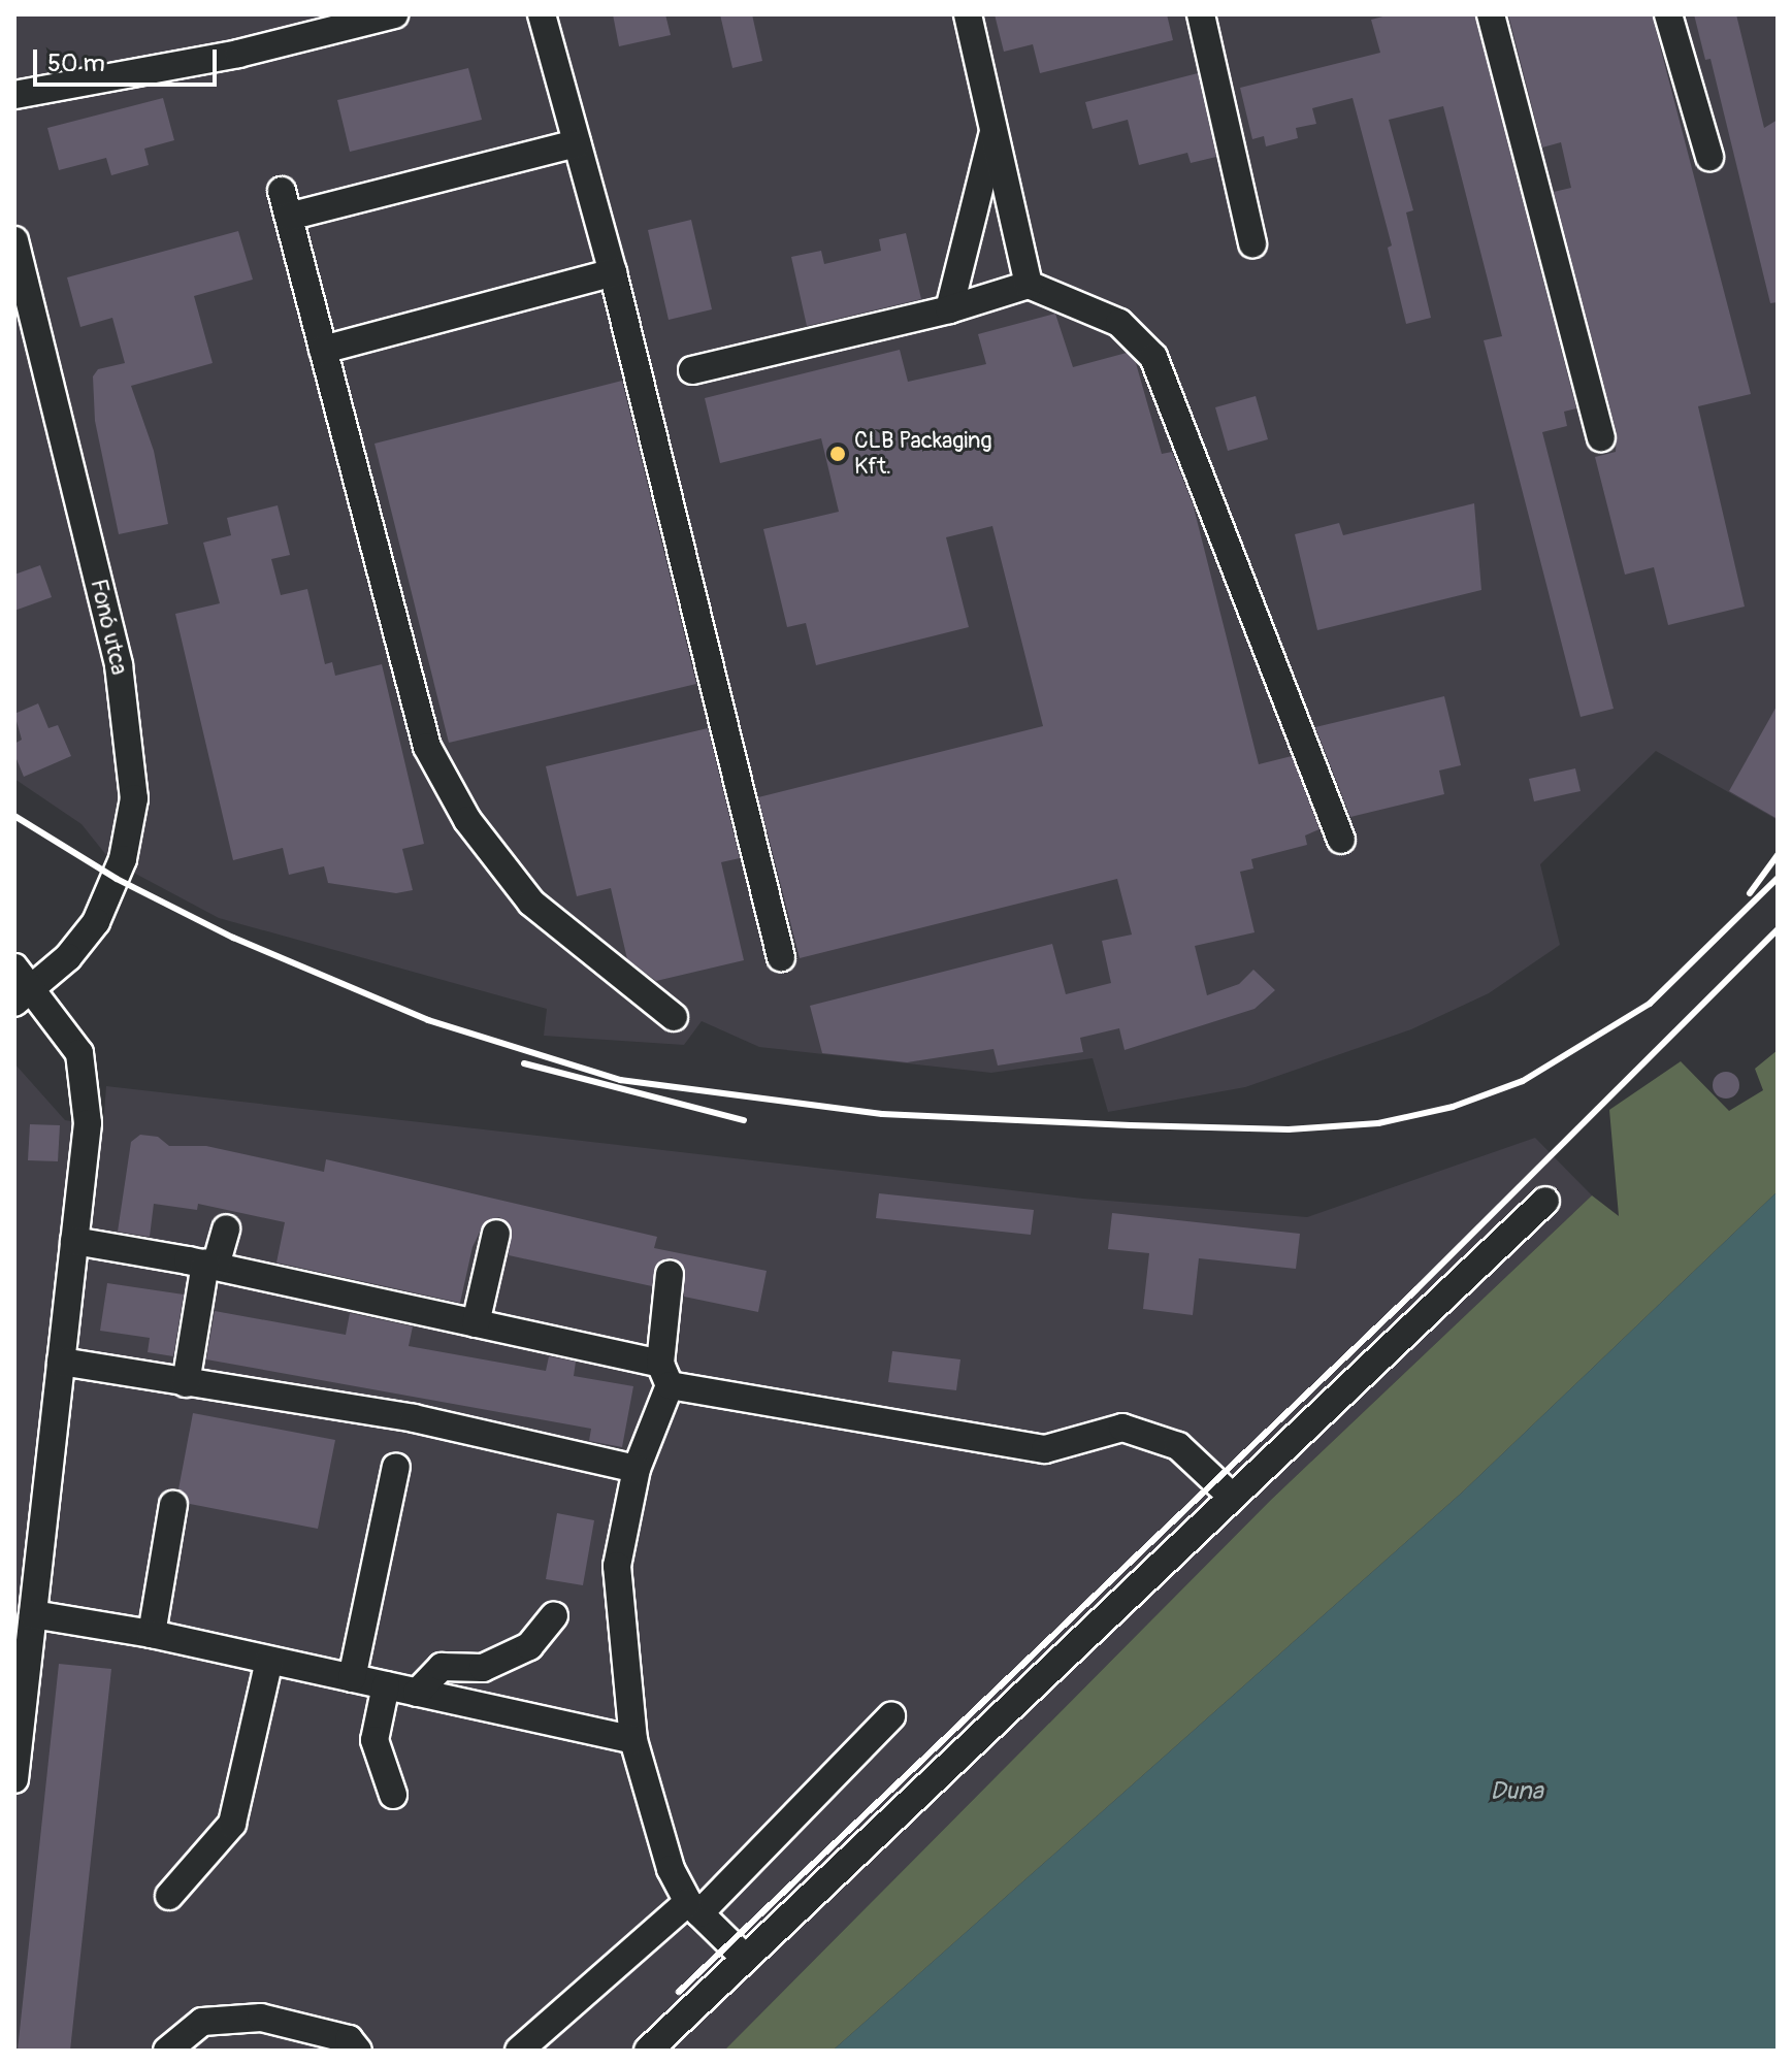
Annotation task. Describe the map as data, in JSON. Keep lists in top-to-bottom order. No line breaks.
{"streets":{"street":["Fonó utca"]},"water":["Duna"],"places":["CLB Packaging Kft."],"scale_bar":"50 m"}
